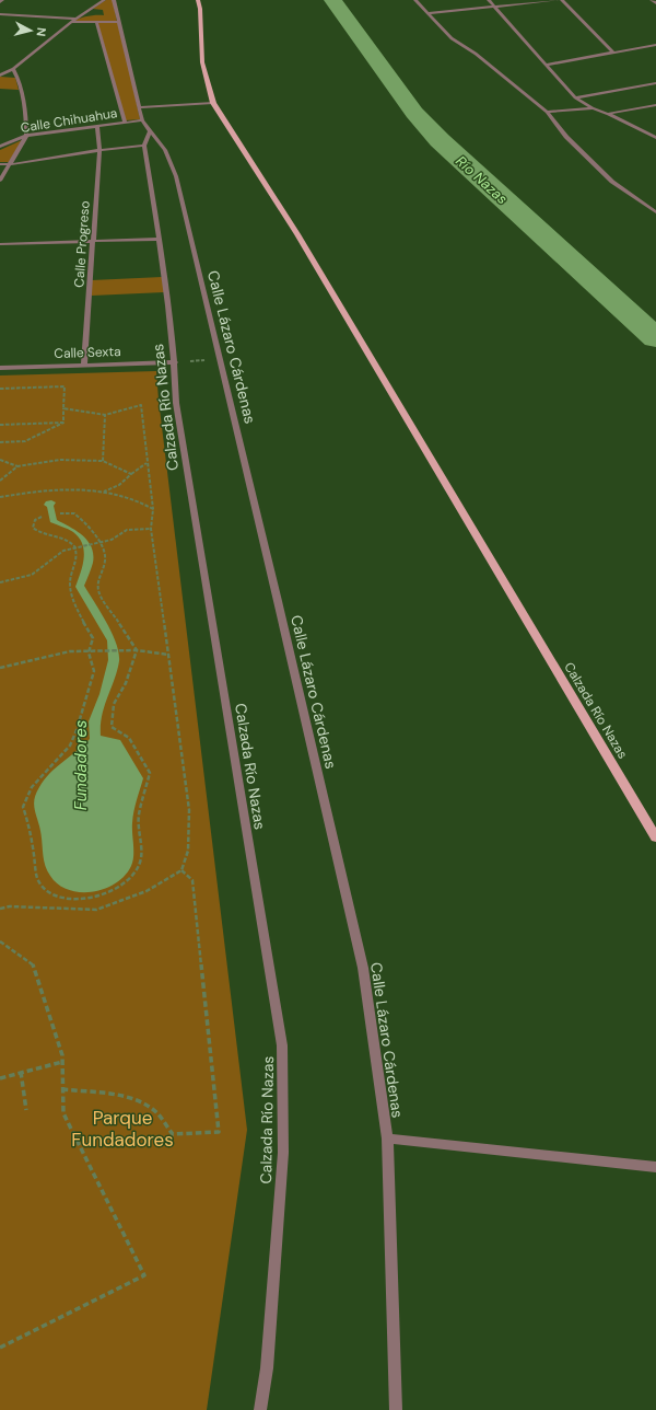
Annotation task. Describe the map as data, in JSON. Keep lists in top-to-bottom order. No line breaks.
{"streets":{"main road":["Calzada Río Nazas"],"street":["Calle Chihuahua","Calle Progreso","Calle Lázaro Cárdenas","Calle Sexta"]},"crossings":[["Calle Chihuahua","Calle Progreso"],["Calle Chihuahua","Calle Lázaro Cárdenas"],["Calle Chihuahua","Calzada Río Nazas"],["Calle Progreso","Calle Sexta"],["Calle Sexta","Calzada Río Nazas"]],"water":["Río Nazas","Fundadores"],"parks":["Parque Fundadores"],"north":"right"}
